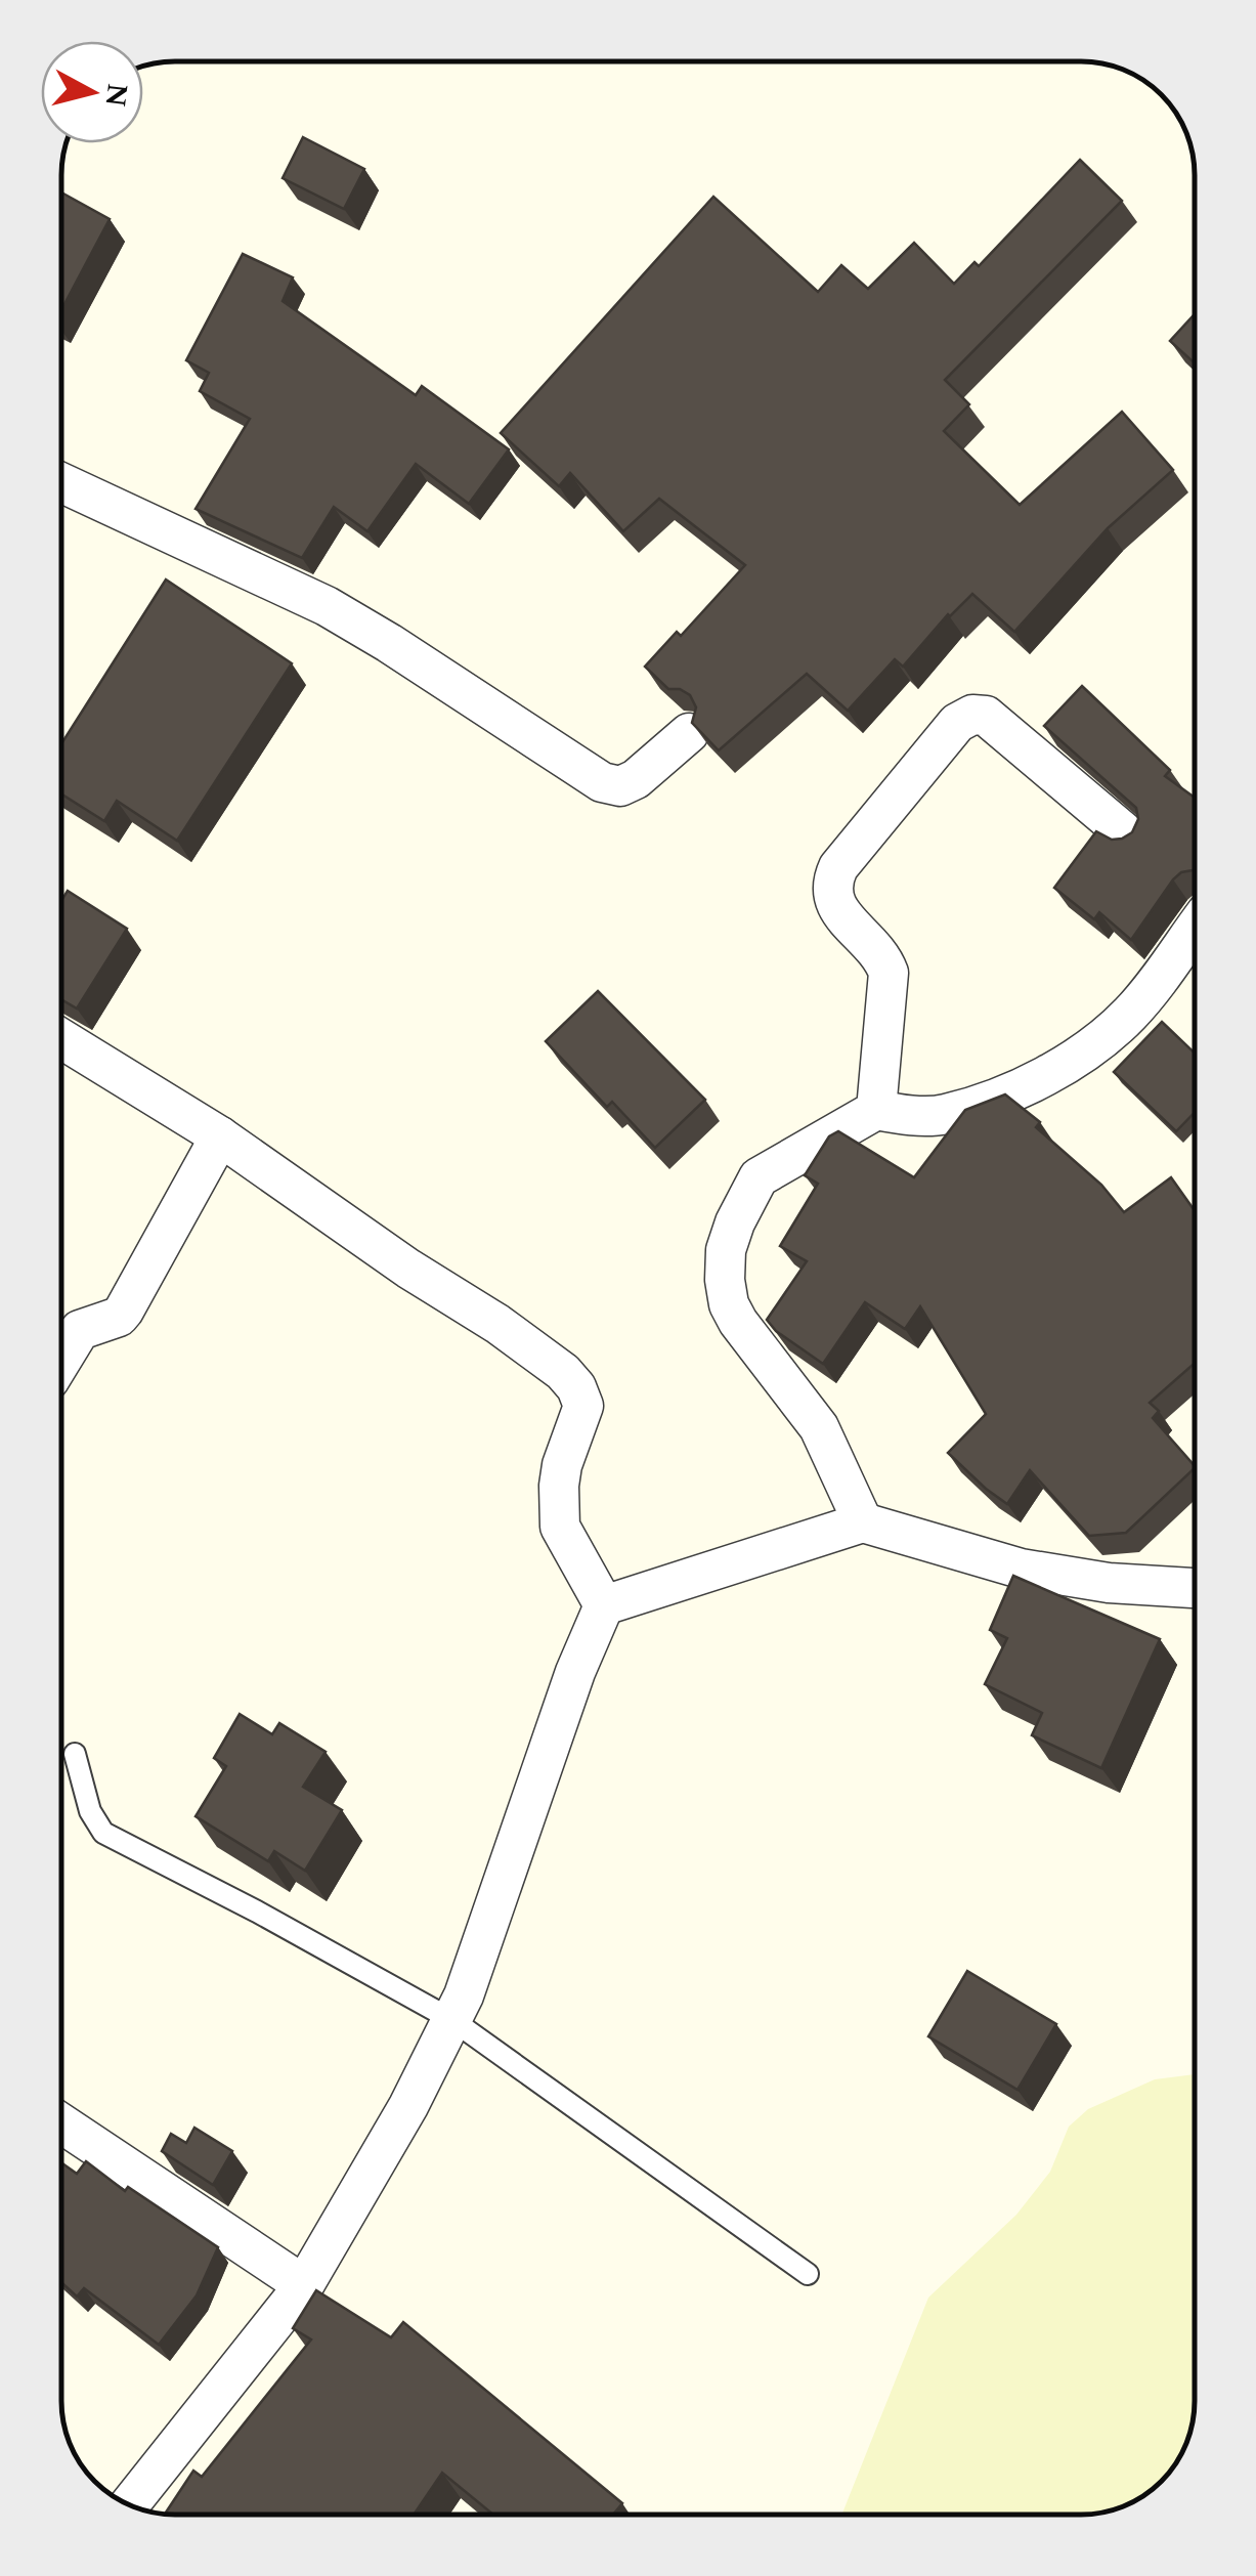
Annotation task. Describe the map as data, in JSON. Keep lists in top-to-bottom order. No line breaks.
{"north":"right"}
